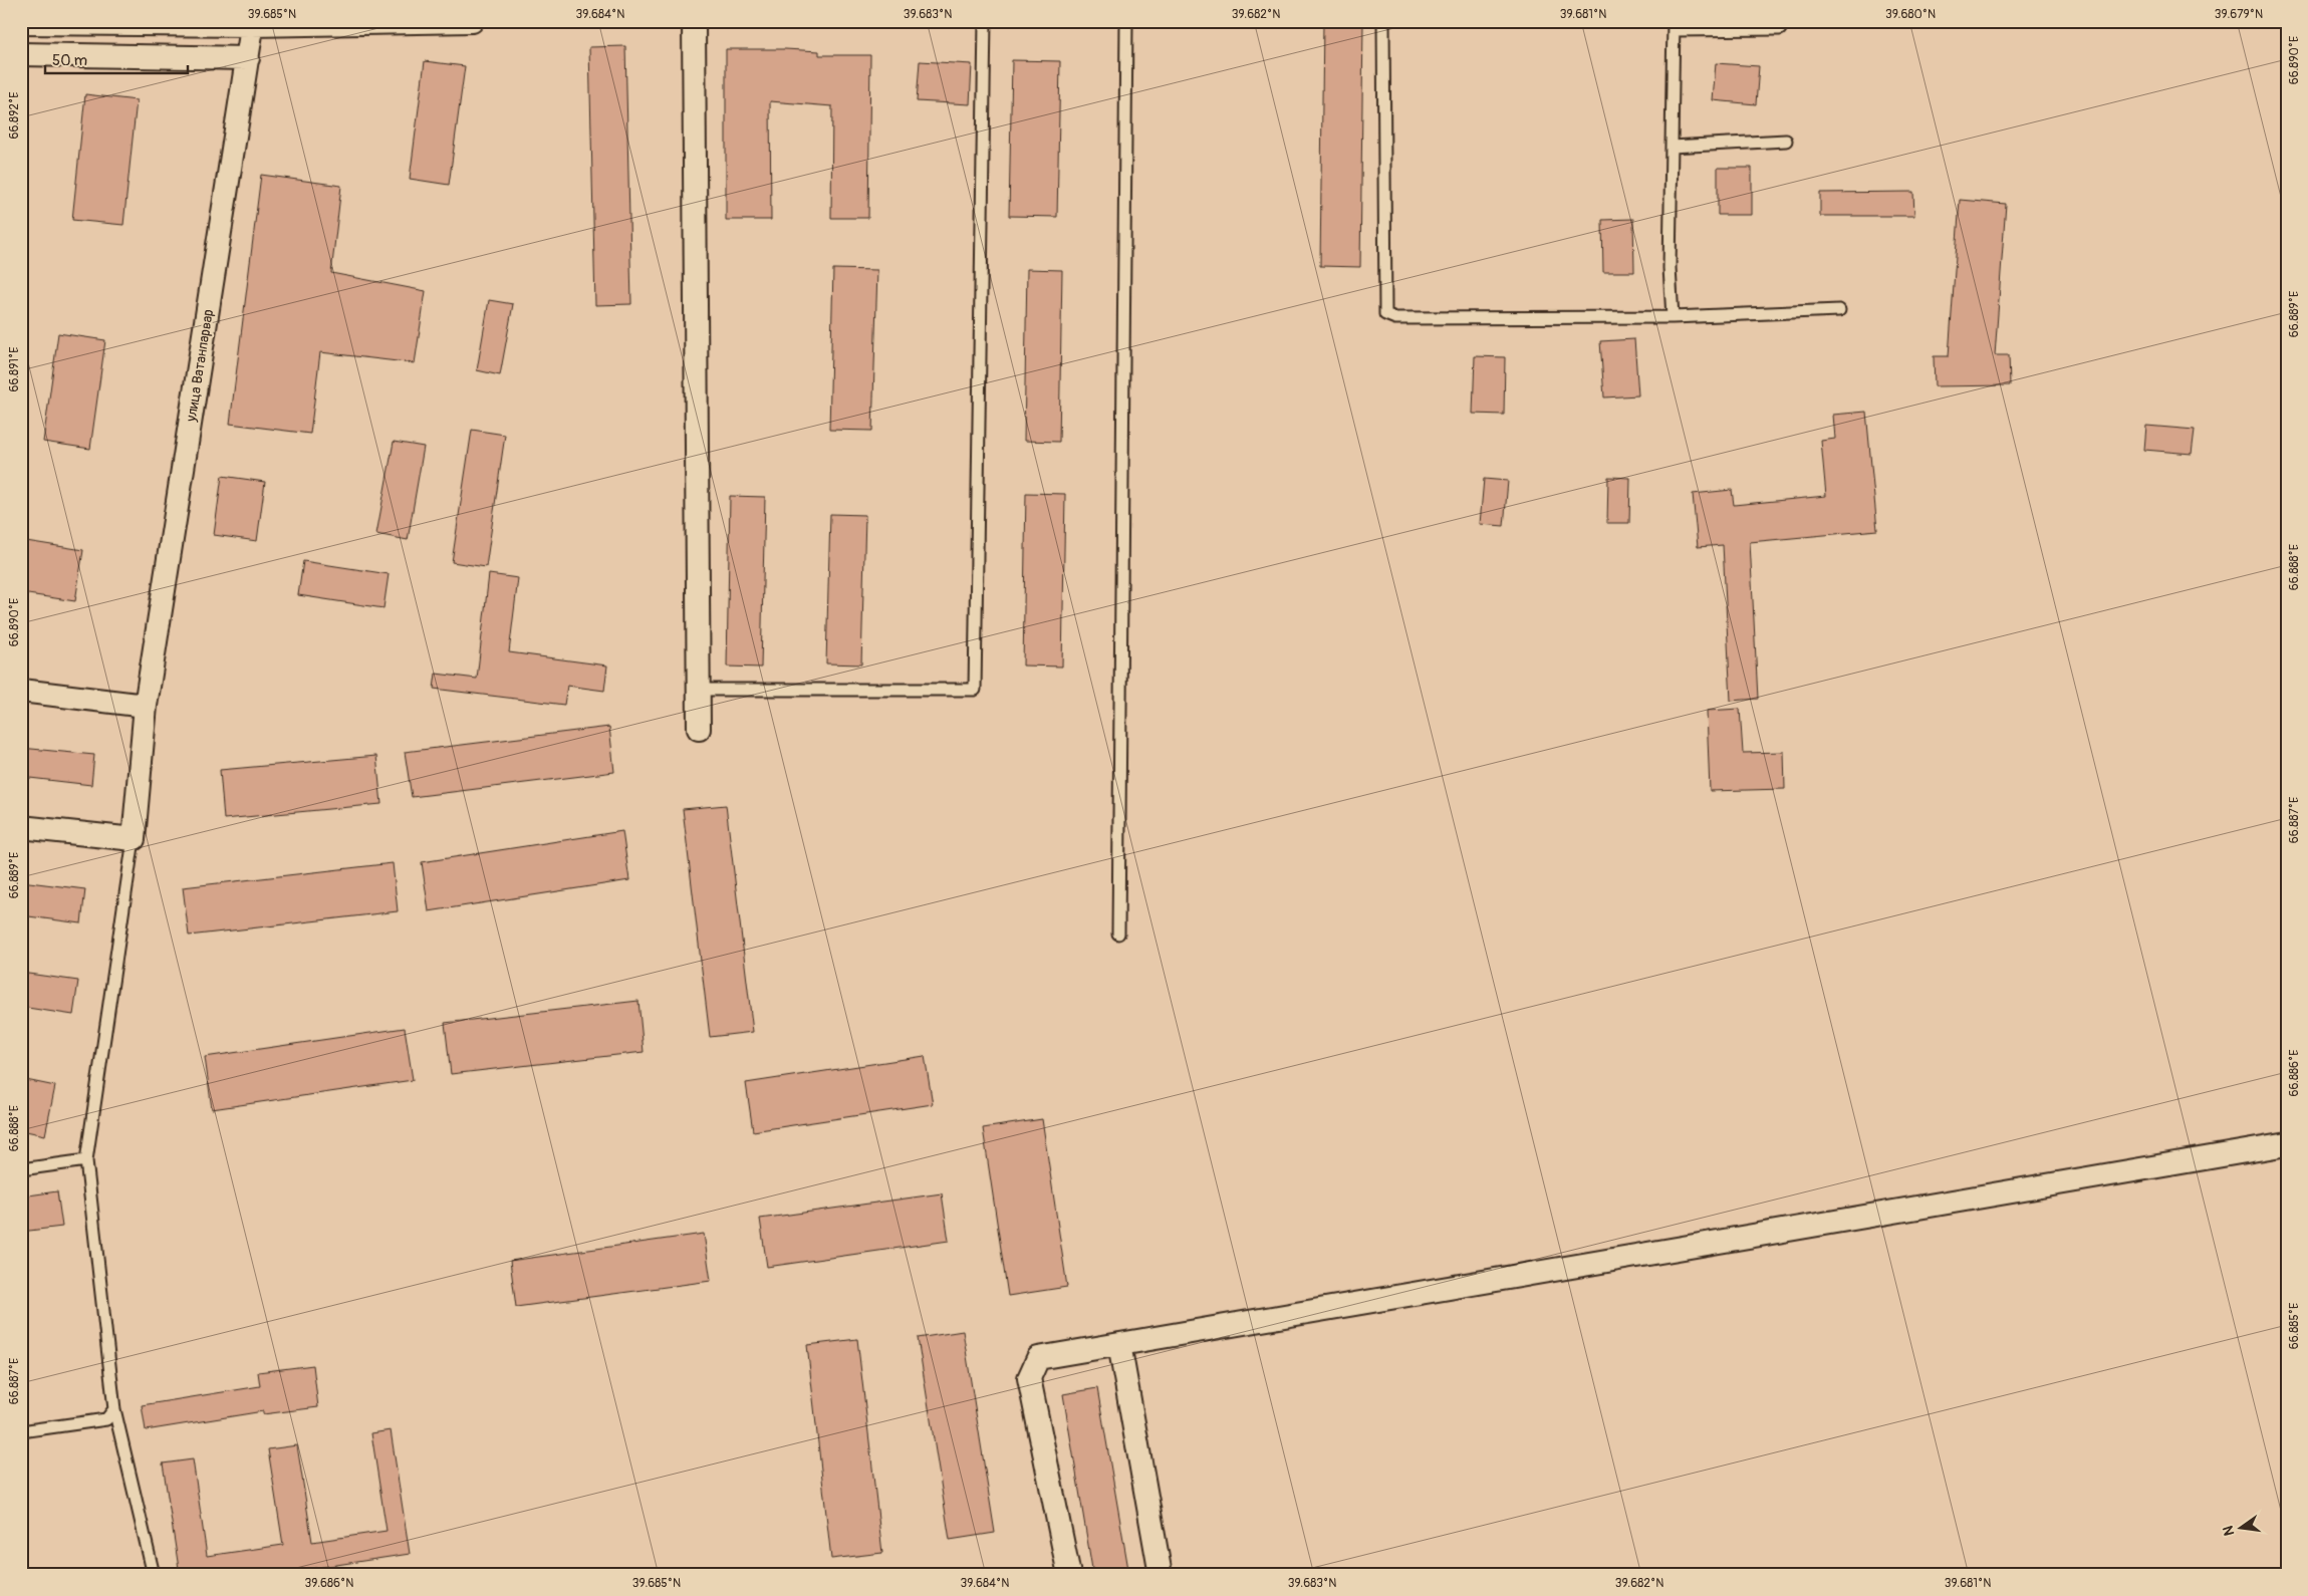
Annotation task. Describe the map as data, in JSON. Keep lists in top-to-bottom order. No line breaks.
{"streets":{"street":["улица Ватанпарвар"]},"scale_bar":"50 m","north":"left","coordinates":["39.685°N","39.684°N","39.683°N","39.682°N","39.681°N","39.680°N","39.679°N","66.890°E","66.892°E","66.889°E","66.891°E","66.888°E","66.887°E","66.886°E","66.885°E","39.686°N"]}
